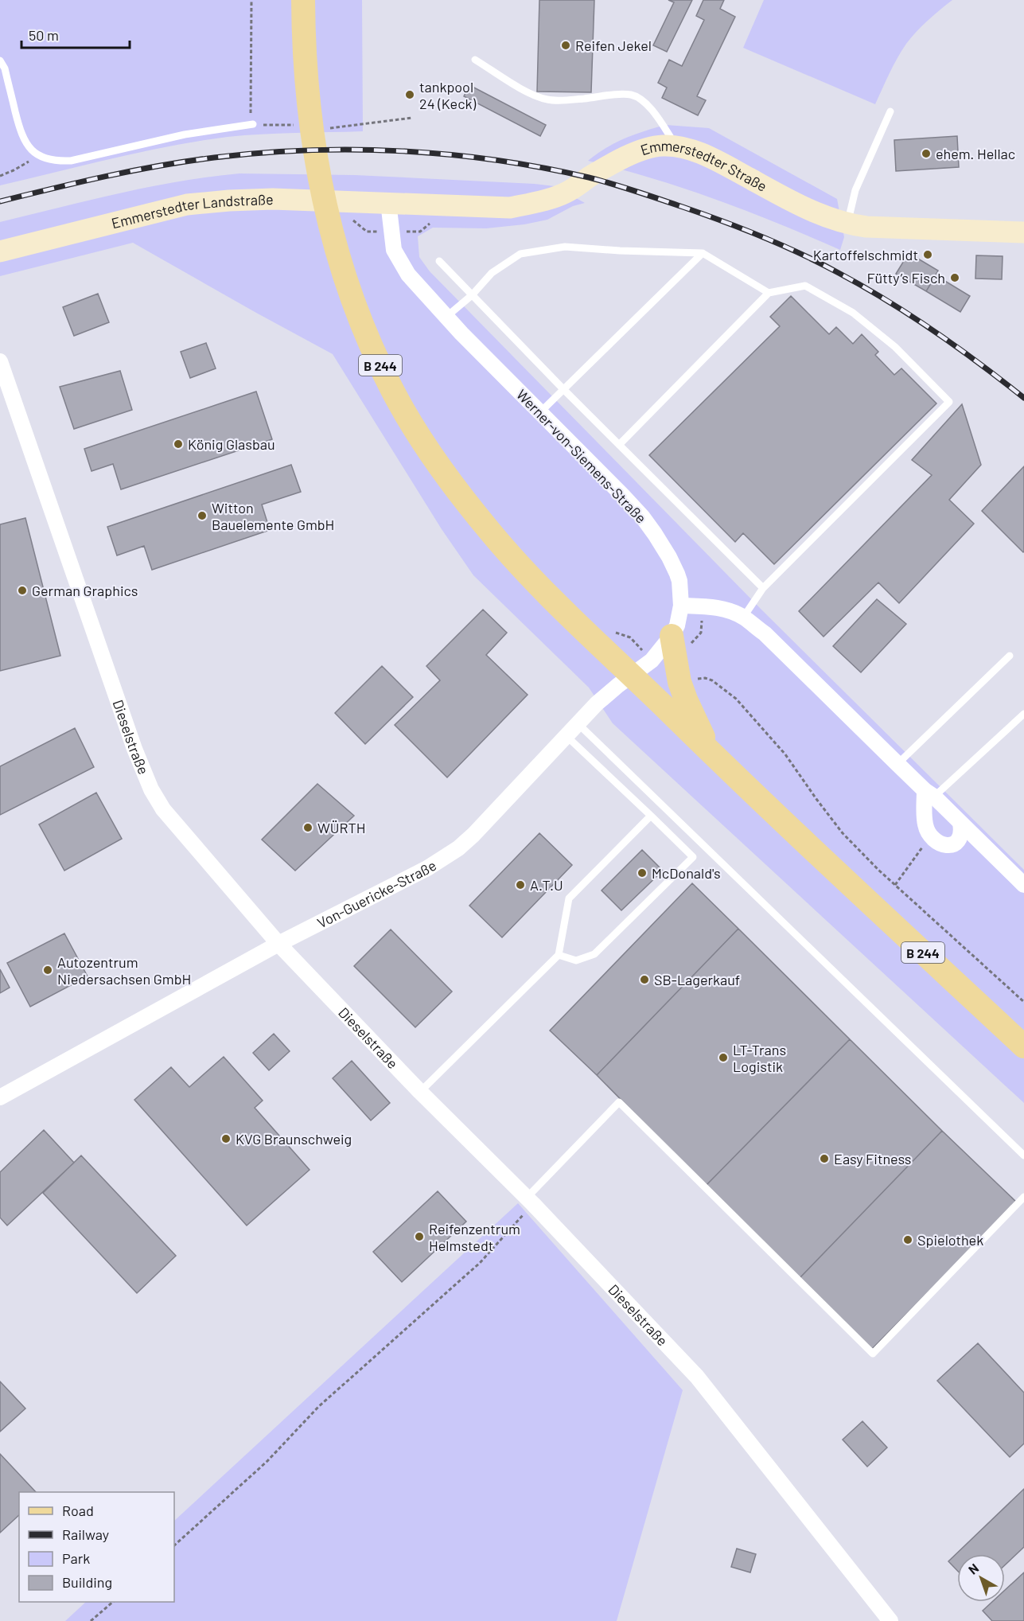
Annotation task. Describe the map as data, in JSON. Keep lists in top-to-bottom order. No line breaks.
{"streets":{"main road":["Emmerstedter Straße","Emmerstedter Landstraße","B 244"],"street":["Werner-von-Siemens-Straße","Dieselstraße","Von-Guericke-Straße"]},"crossings":[["Emmerstedter Straße","Emmerstedter Landstraße"],["Emmerstedter Straße","Werner-von-Siemens-Straße"],["Emmerstedter Landstraße","Werner-von-Siemens-Straße"],["B 244","Von-Guericke-Straße"],["Werner-von-Siemens-Straße","Von-Guericke-Straße"],["Dieselstraße","Von-Guericke-Straße"]],"places":["Reifen Jekel","tankpool 24 (Keck)","ehem. Hellac","Kartoffelschmidt","Fütty’s Fisch","König Glasbau","Witton Bauelemente GmbH","German Graphics","WÜRTH","McDonald's","A.T.U","Autozentrum Niedersachsen GmbH","SB-Lagerkauf","LT-Trans Logistik","KVG Braunschweig","Easy Fitness","Reifenzentrum Helmstedt","Spielothek"],"legend":["Road","Railway","Park","Building"],"scale_bar":"50 m","north":"top left"}
